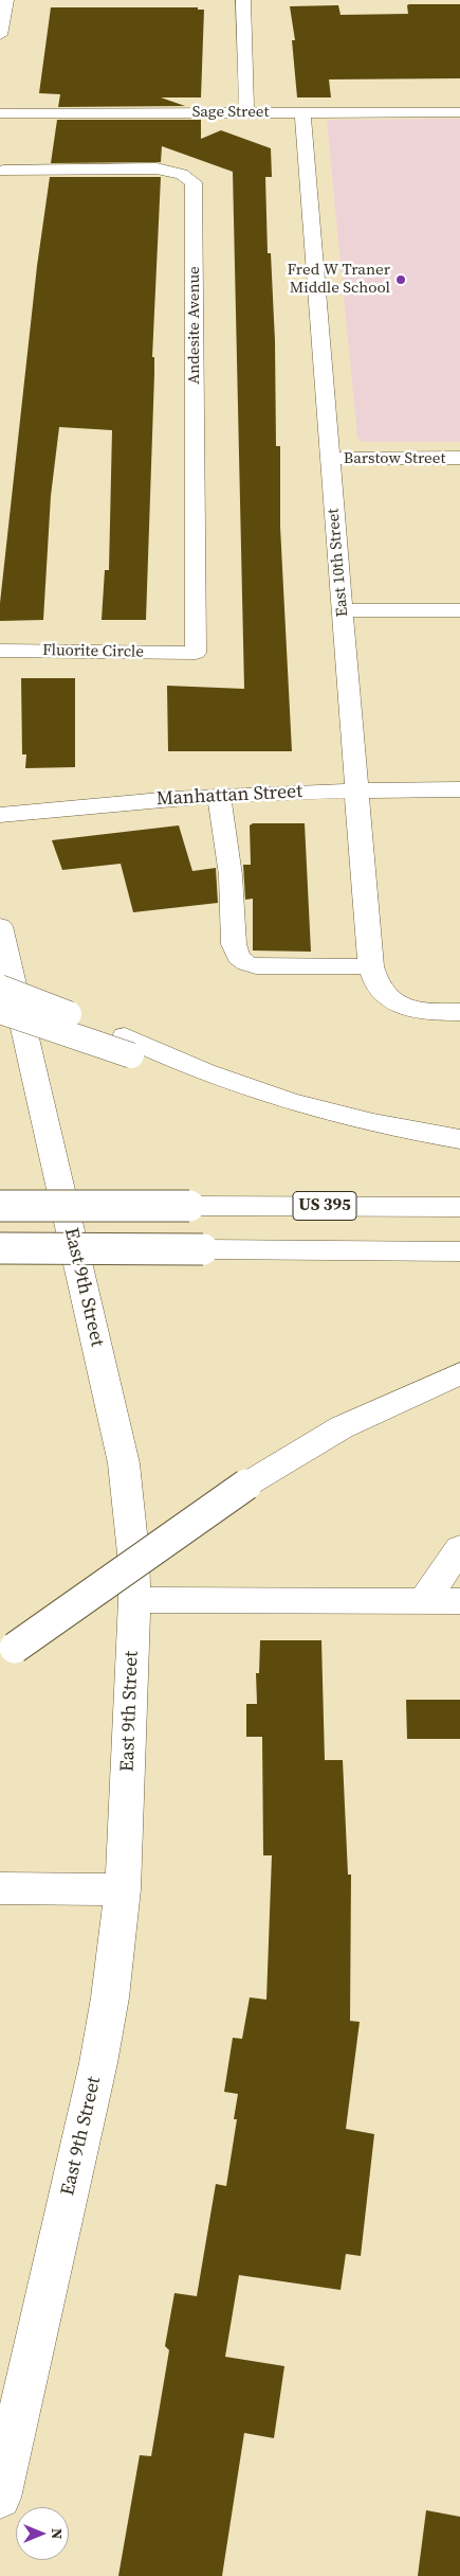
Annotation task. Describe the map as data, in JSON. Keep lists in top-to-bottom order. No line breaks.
{"streets":{"main road":["Sage Street","Andesite Avenue","Barstow Street","East 10th Street","Fluorite Circle","Manhattan Street","US 395","East 9th Street"]},"crossings":[["Sage Street","East 10th Street"],["Andesite Avenue","Fluorite Circle"],["Barstow Street","East 10th Street"],["East 10th Street","Manhattan Street"]],"places":["Fred W Traner Middle School"],"north":"right"}
